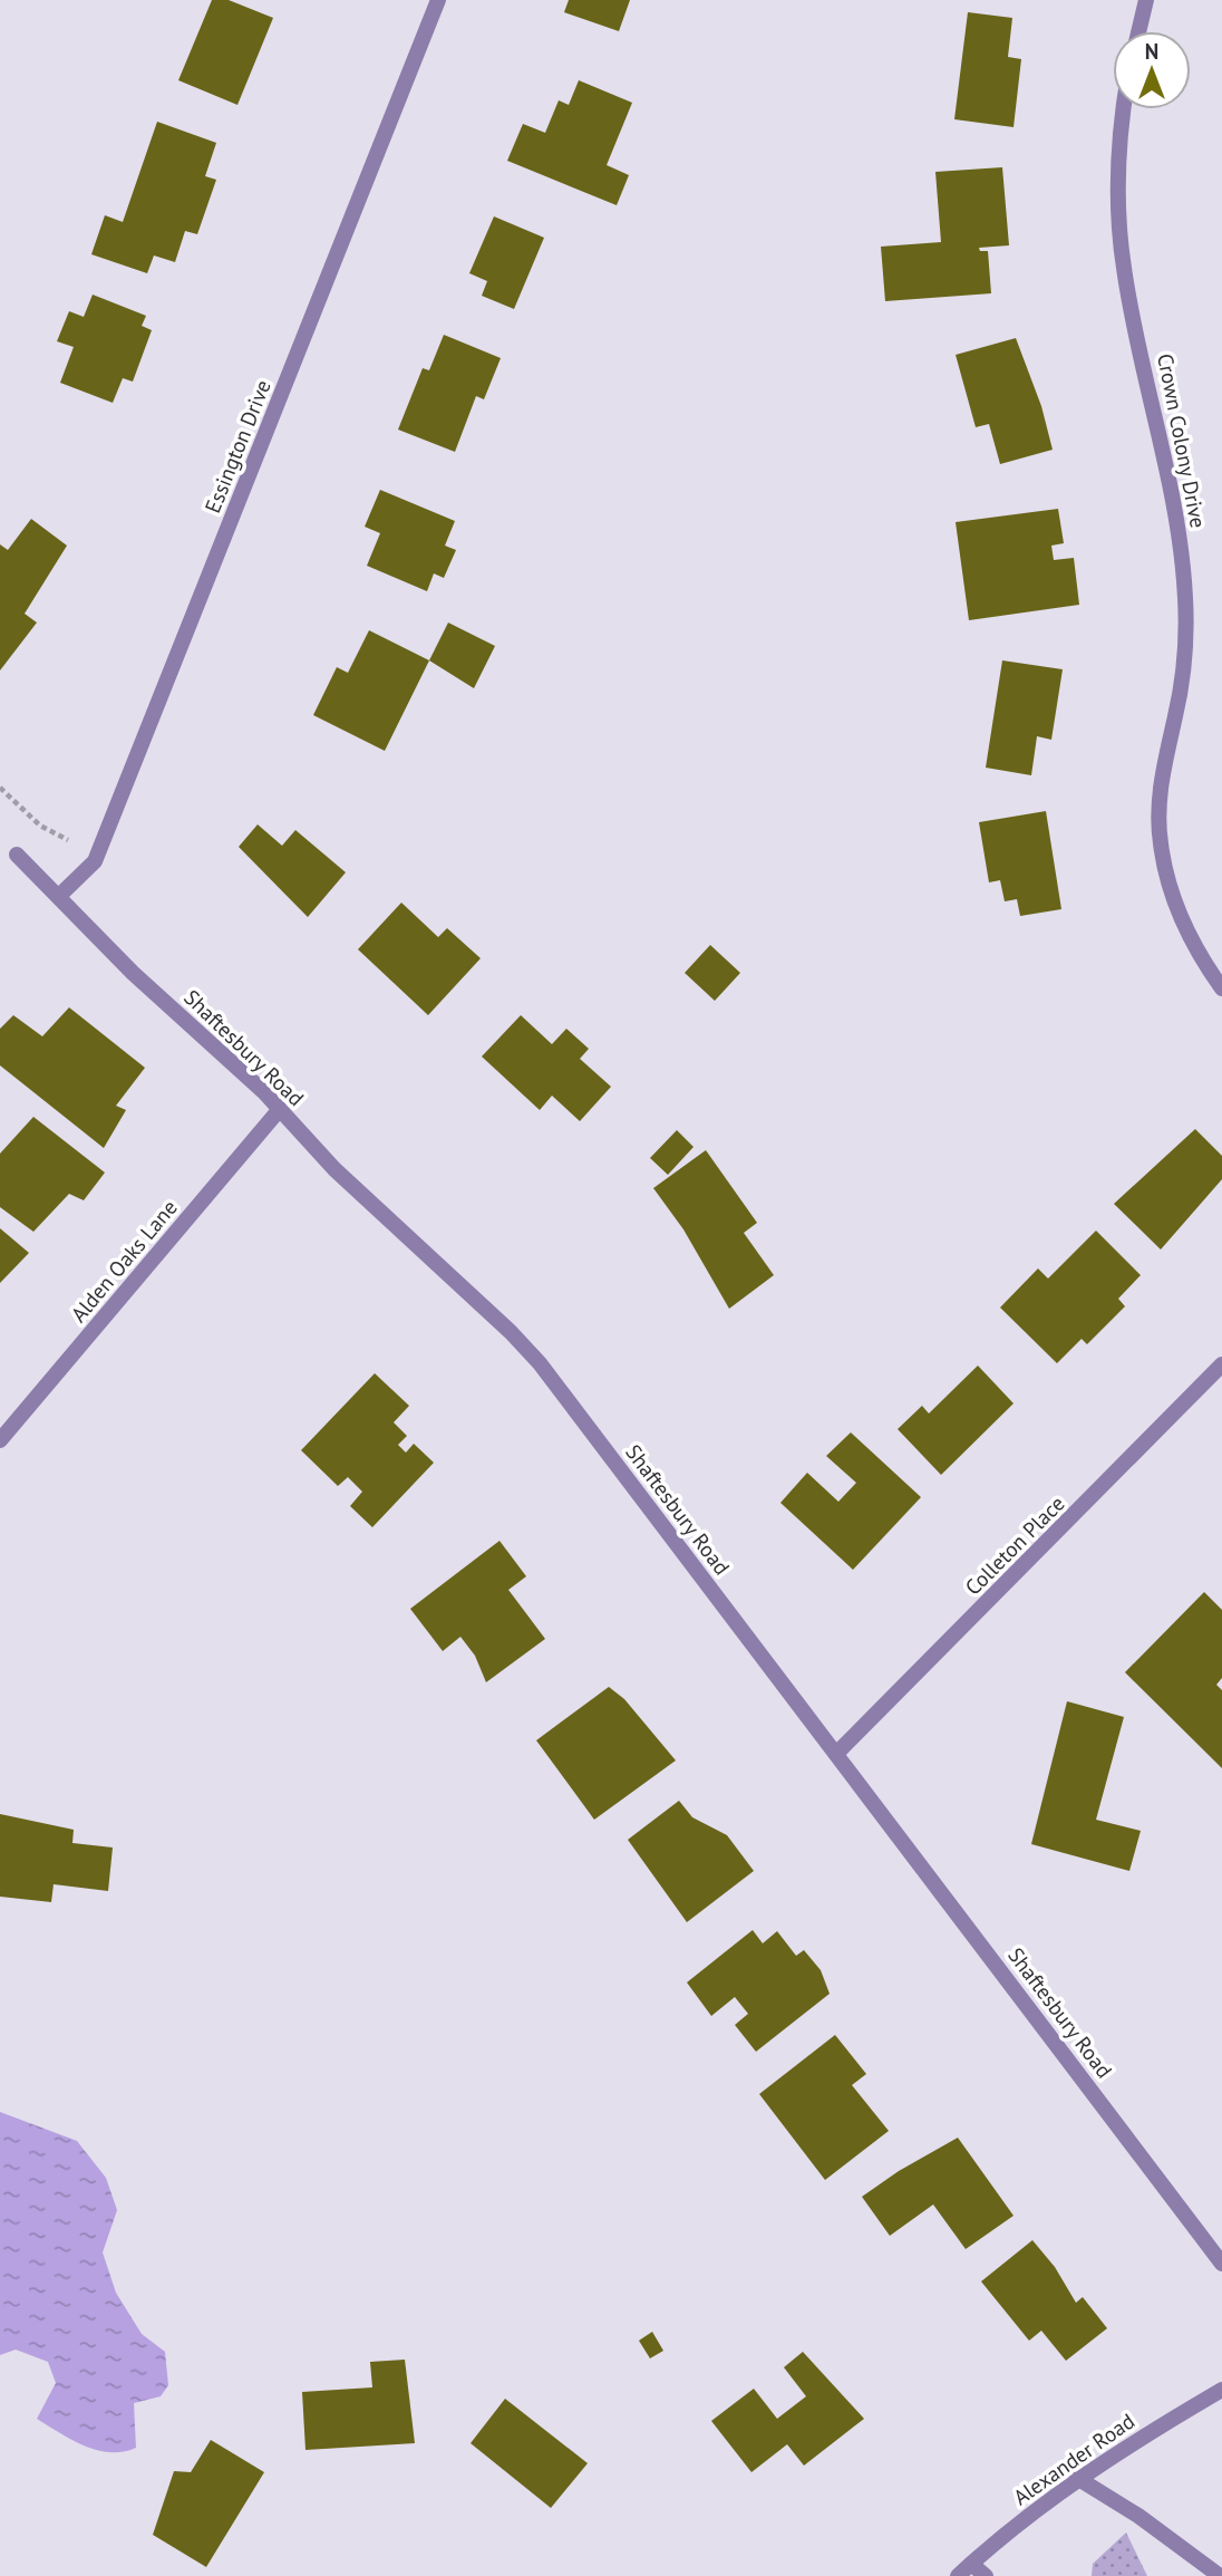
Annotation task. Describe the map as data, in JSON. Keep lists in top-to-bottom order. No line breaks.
{"streets":{"street":["Crown Colony Drive","Essington Drive","Shaftesbury Road","Alden Oaks Lane","Colleton Place","Alexander Road"]},"crossings":[["Essington Drive","Shaftesbury Road"],["Shaftesbury Road","Alden Oaks Lane"],["Shaftesbury Road","Colleton Place"]],"north":"top"}
